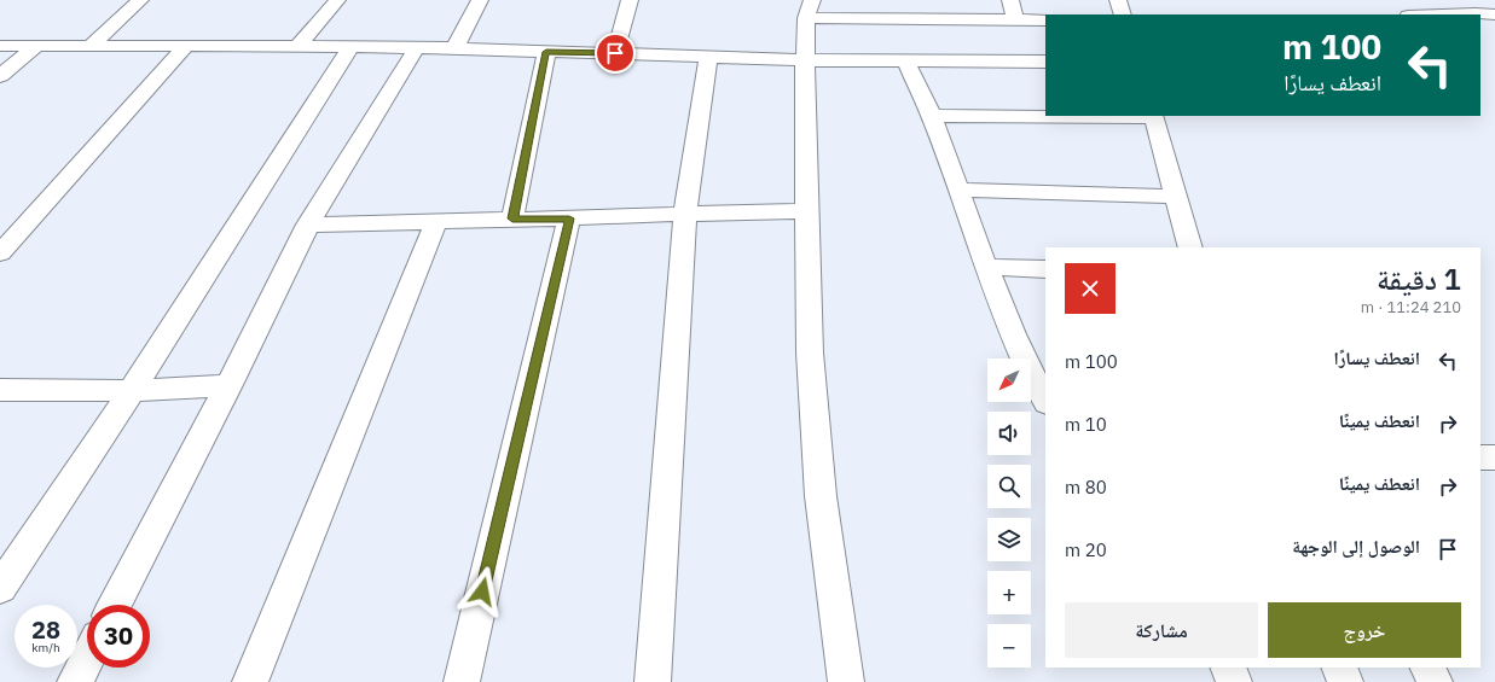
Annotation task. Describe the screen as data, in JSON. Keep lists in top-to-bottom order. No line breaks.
{"north":"bottom left","page":{"turn":["100 m","انعطف يسارًا"],"heading":["1 دقيقة","210 m · 11:24"],"list":[{"name":"انعطف يسارًا","value":"100 m"},{"name":"انعطف يمينًا","value":"10 m"},{"name":"انعطف يمينًا","value":"80 m"},{"name":"الوصول إلى الوجهة","value":"20 m"}],"map_buttons":["+","−"],"buttons":["خروج","مشاركة"],"speed":"28 km/h","limit":"30"}}
